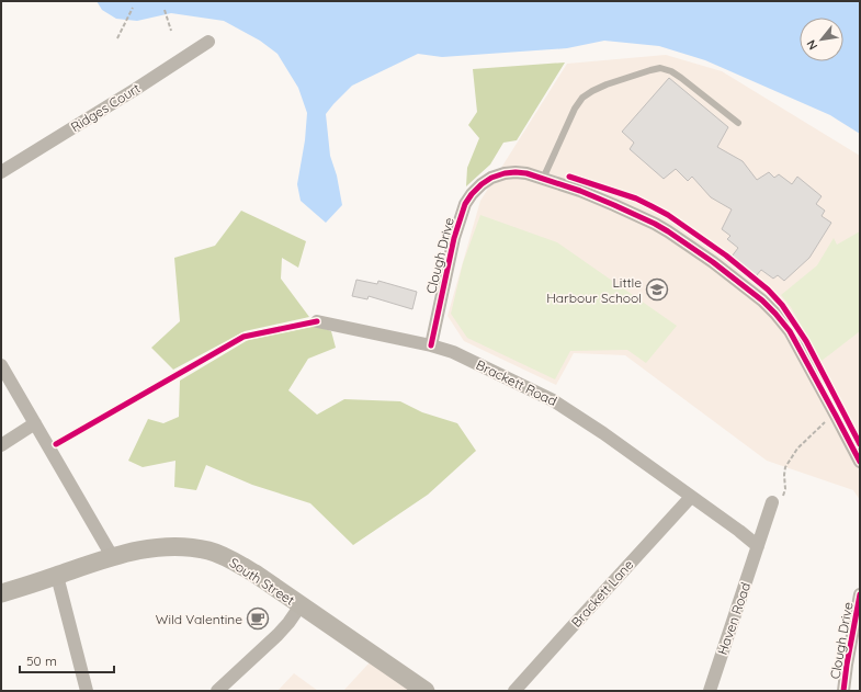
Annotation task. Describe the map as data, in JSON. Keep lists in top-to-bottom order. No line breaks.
{"streets":{"street":["Ridges Court","Clough Drive","Brackett Road","South Street","Brackett Lane","Haven Road"]},"crossings":[["Clough Drive","Brackett Road"],["Brackett Road","Brackett Lane"]],"places":{"school or university":["Little Harbour School"],"cafe":["Wild Valentine"]},"scale_bar":"50 m","north":"bottom left"}
